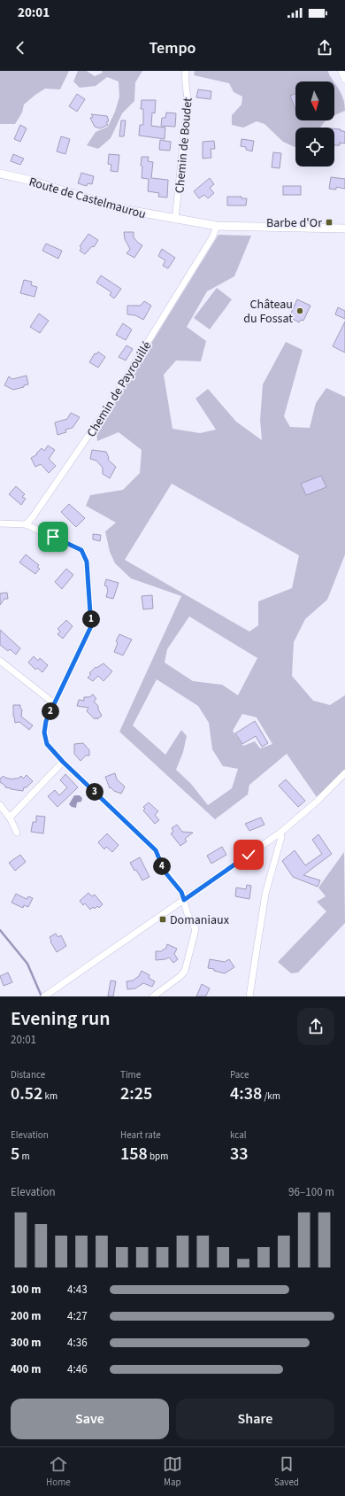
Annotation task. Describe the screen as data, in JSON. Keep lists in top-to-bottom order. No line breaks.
{"streets":{"street":["Chemin de Boudet","Route de Castelmaurou","Chemin de Payrouillé"]},"crossings":[["Chemin de Boudet","Route de Castelmaurou"],["Route de Castelmaurou","Chemin de Payrouillé"]],"places":{"transit":["Barbe d'Or","Domaniaux"],"other":["Château du Fossat"]},"north":"bottom","page":{"status":"20:01","header":"Tempo","pins":["1","2","3","4"],"heading":["Evening run","20:01"],"stats":[["Distance","0.52 km"],["Time","2:25"],["Pace","4:38 /km"],["Elevation","5 m"],["Heart rate","158 bpm"],["kcal","33"]],"chart":["Elevation","96–100 m"],"list":[{"name":"100 m","note":"4:43"},{"name":"200 m","note":"4:27"},{"name":"300 m","note":"4:36"},{"name":"400 m","note":"4:46"}],"buttons":["Save","Share"],"tabs":["Home","Map","Saved"]}}
